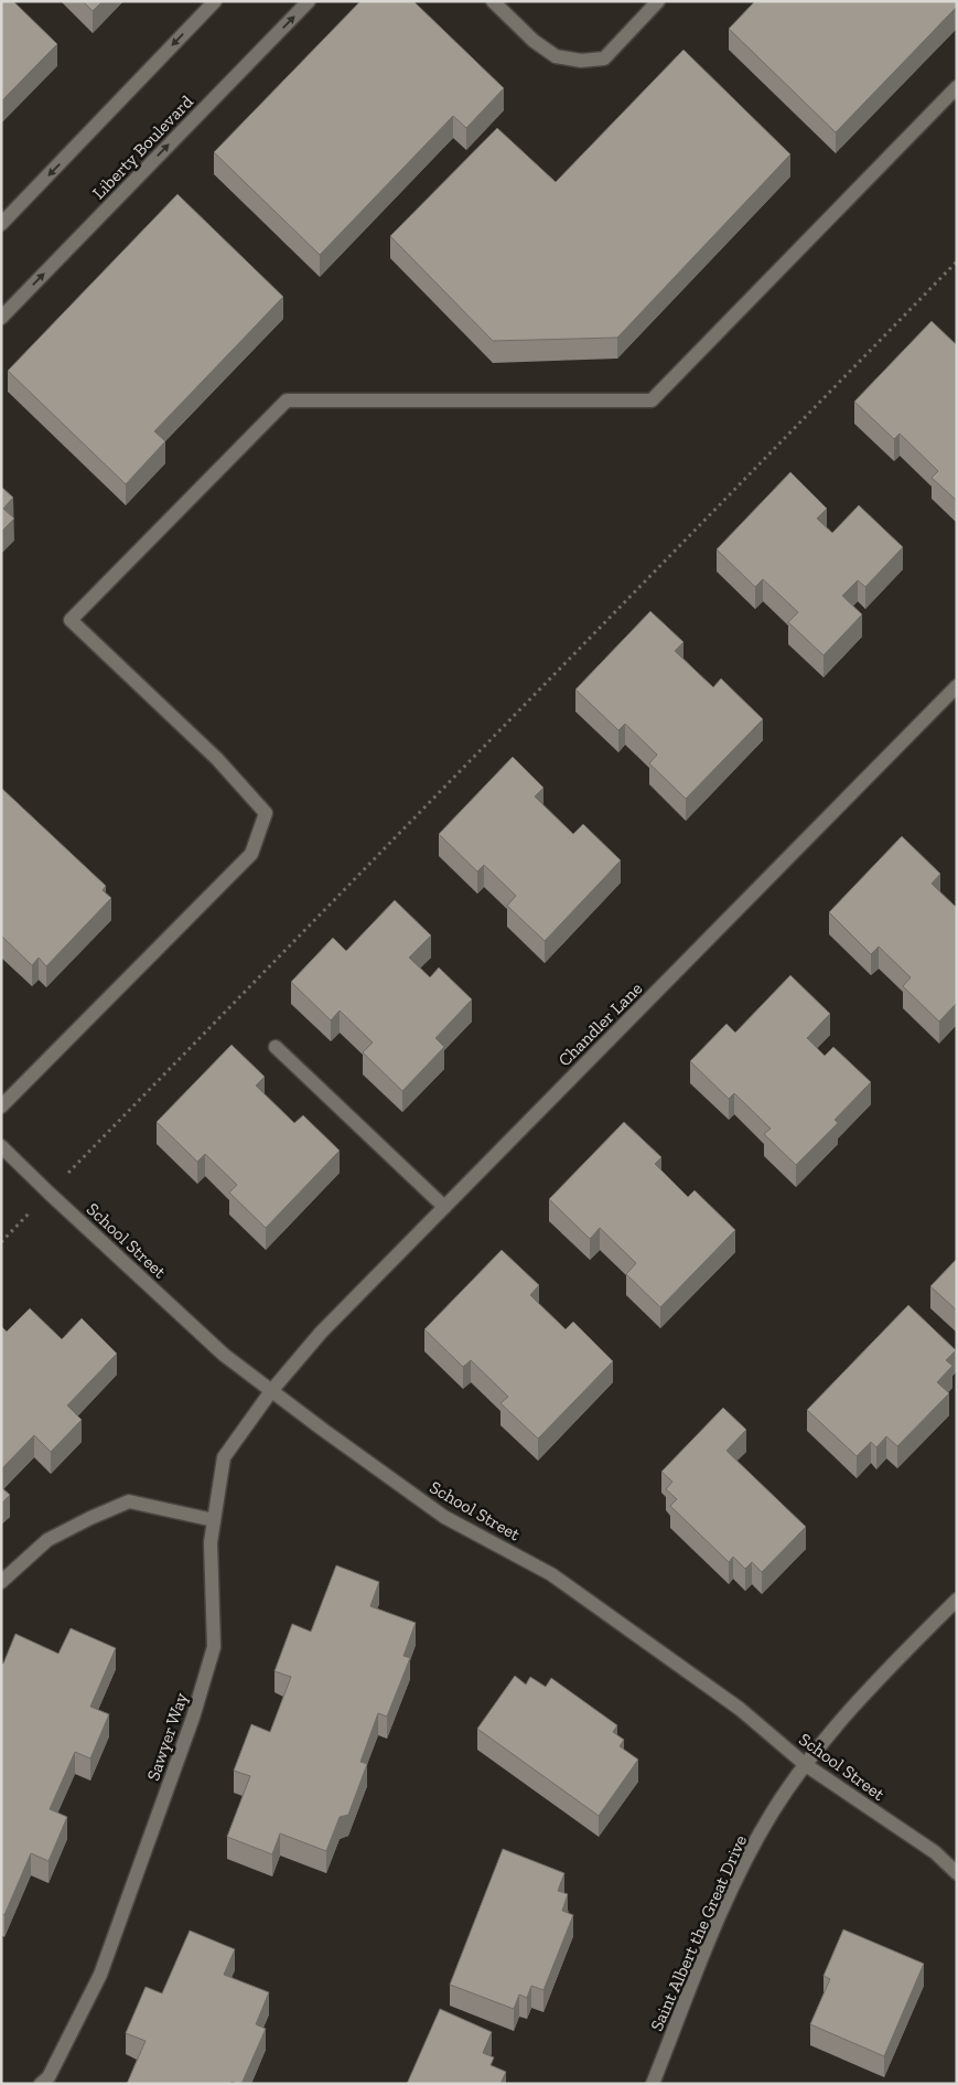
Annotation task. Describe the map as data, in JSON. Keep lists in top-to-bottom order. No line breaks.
{"streets":{"street":["Liberty Boulevard","Chandler Lane","School Street","Sawyer Way","Saint Albert the Great Drive"]},"crossings":[["Chandler Lane","School Street"],["Chandler Lane","Sawyer Way"],["School Street","Sawyer Way"],["School Street","Saint Albert the Great Drive"]]}
